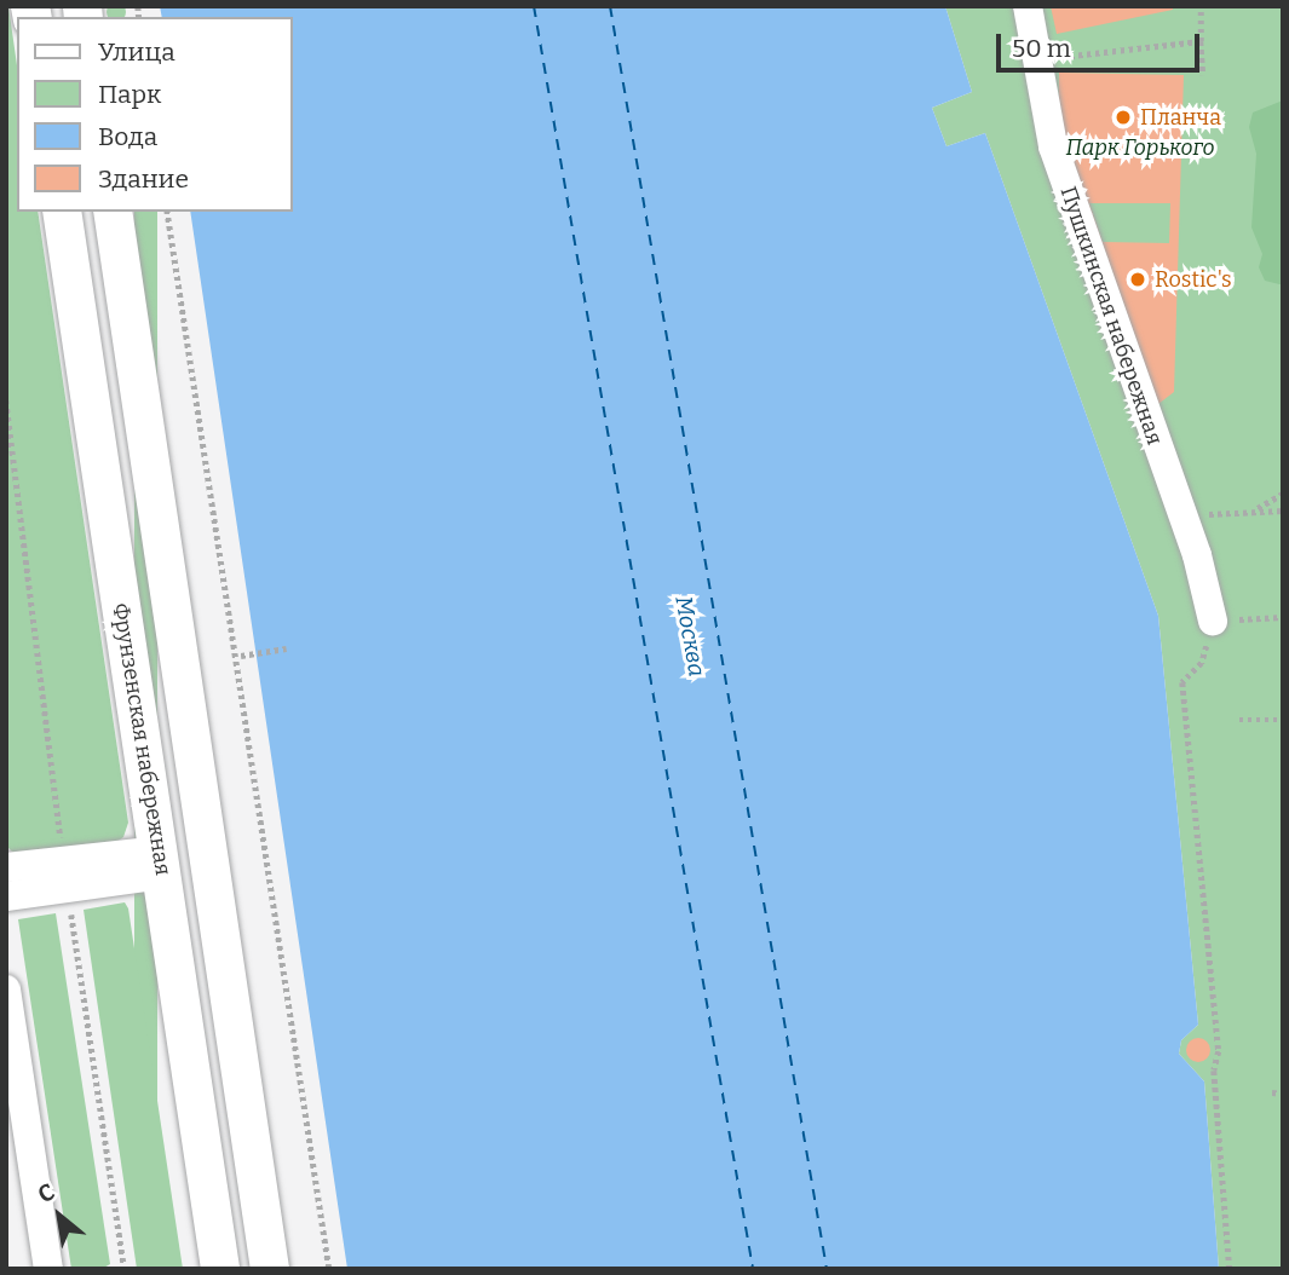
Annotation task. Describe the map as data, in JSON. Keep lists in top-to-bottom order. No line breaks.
{"streets":{"main road":["Фрунзенская набережная"],"lane":["Пушкинская набережная"]},"water":["Москва"],"parks":["Парк Горького"],"places":["Планча","Rostic's"],"legend":["Улица","Парк","Вода","Здание"],"scale_bar":"50 m","north":"top left"}
